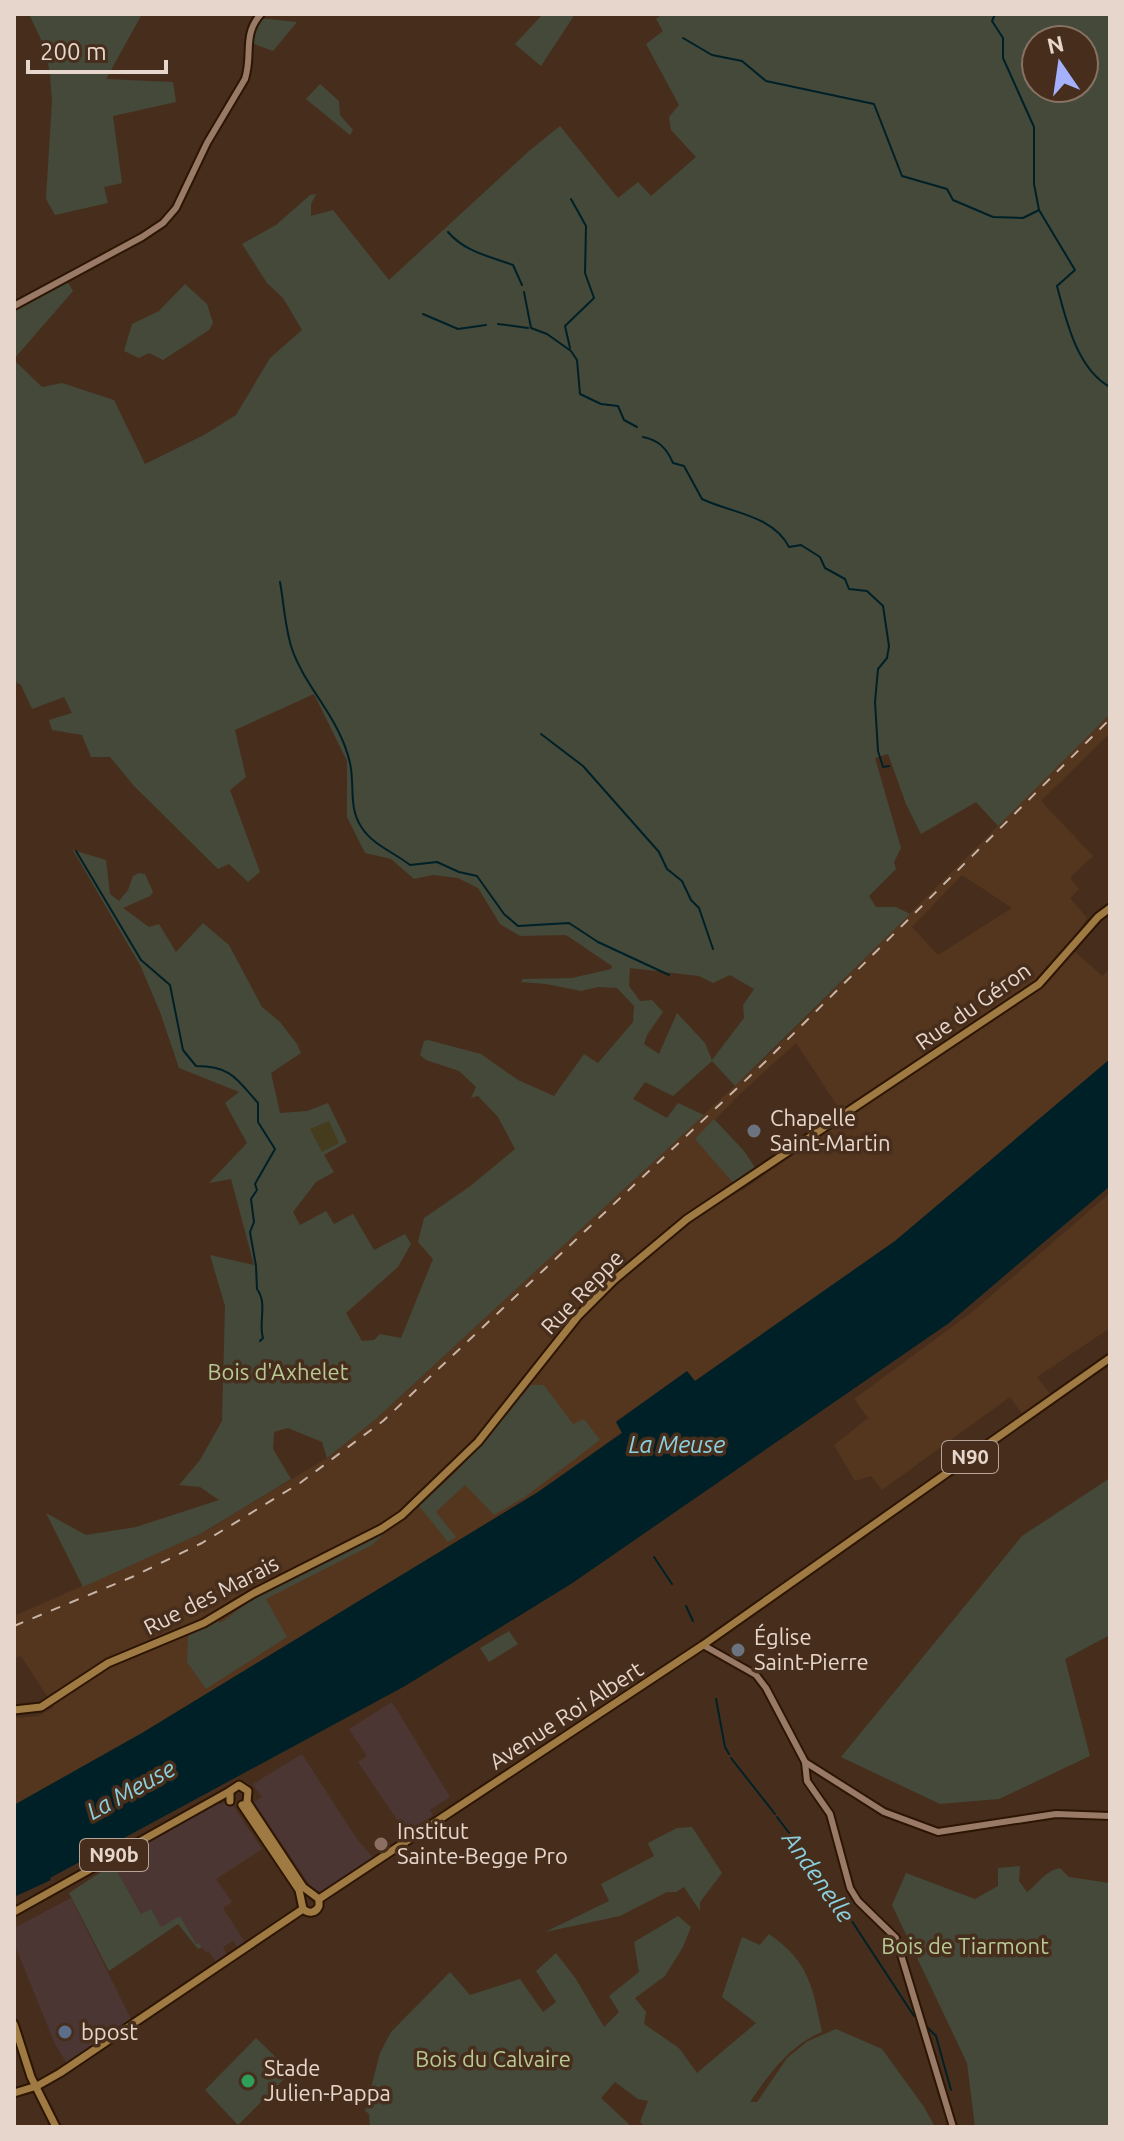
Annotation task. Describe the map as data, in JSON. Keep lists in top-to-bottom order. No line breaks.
{"streets":{"main road":["Rue du Géron","Rue Reppe","N90","Rue des Marais","Avenue Roi Albert","N90b"]},"crossings":[["Rue du Géron","Rue Reppe"],["Rue Reppe","Rue des Marais"],["N90","Avenue Roi Albert"]],"water":["La Meuse","Andenelle"],"parks":["Bois d'Axhelet","Bois de Tiarmont","Bois du Calvaire"],"places":["Chapelle Saint-Martin","Église Saint-Pierre","Institut Sainte-Begge Pro","bpost","Stade Julien-Pappa"],"scale_bar":"200 m","north":"top"}
